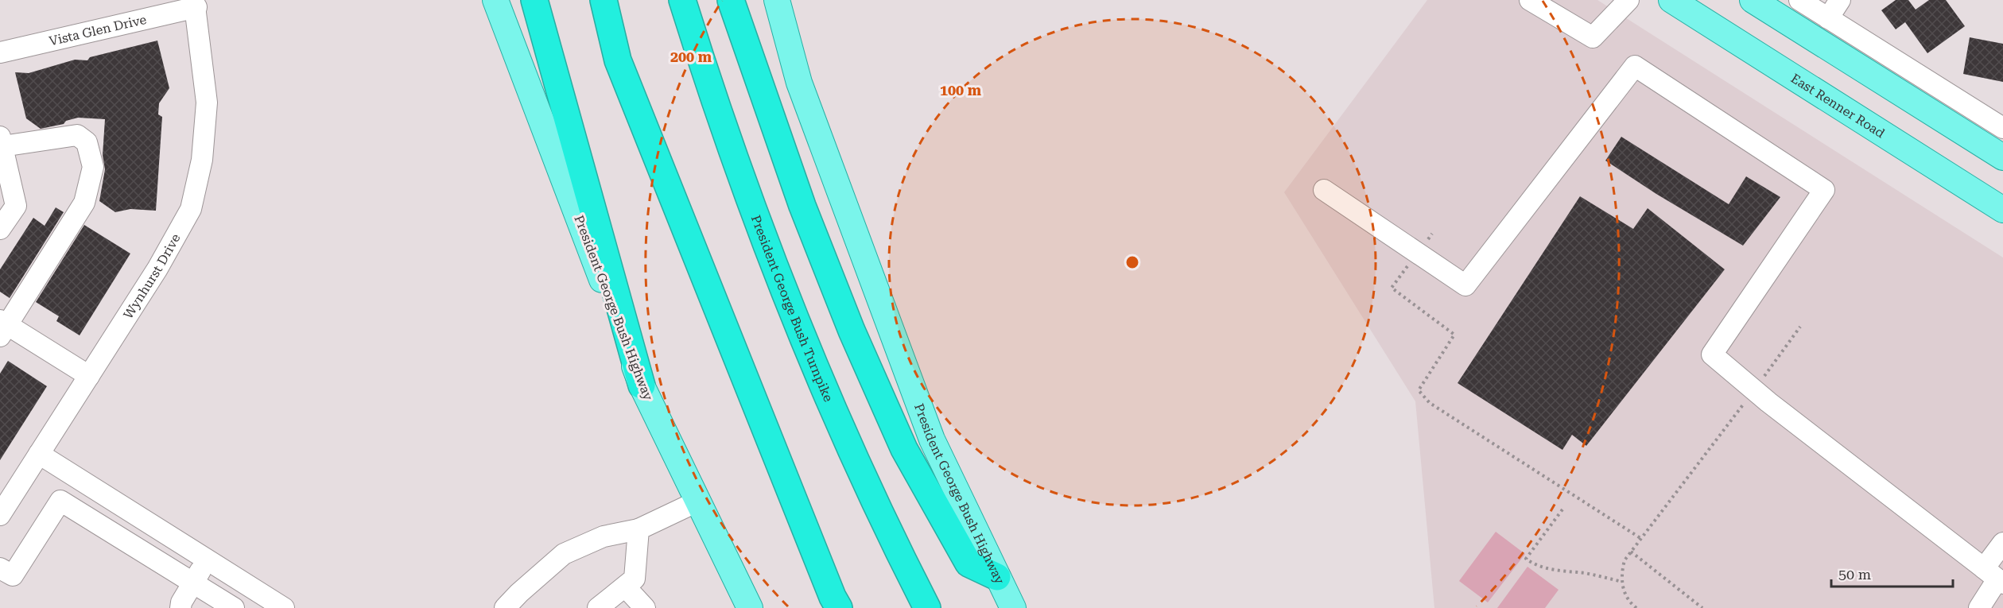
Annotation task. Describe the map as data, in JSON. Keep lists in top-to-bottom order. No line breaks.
{"streets":{"highway":["President George Bush Turnpike"],"main road":["East Renner Road","President George Bush Highway"],"street":["Vista Glen Drive","Wynhurst Drive"]},"crossings":[["Vista Glen Drive","Wynhurst Drive"]],"scale_bar":"50 m","rings":["200 m","100 m"]}
